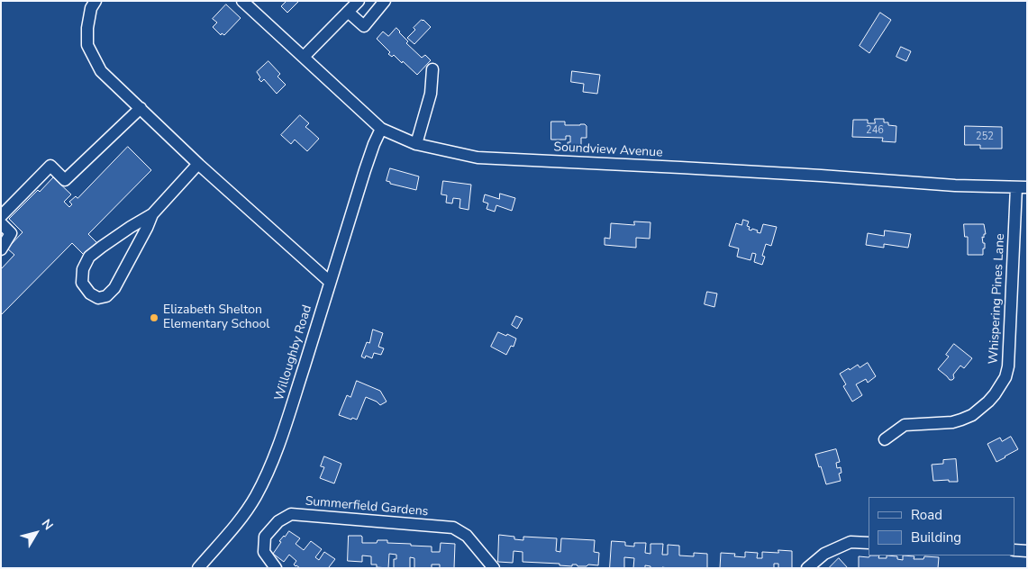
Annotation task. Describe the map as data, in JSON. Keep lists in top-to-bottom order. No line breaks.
{"streets":{"street":["Soundview Avenue","Whispering Pines Lane","Willoughby Road","Summerfield Gardens"]},"crossings":[["Soundview Avenue","Whispering Pines Lane"],["Soundview Avenue","Willoughby Road"]],"places":["Elizabeth Shelton Elementary School"],"house_numbers":["246","252"],"legend":["Road","Building"],"north":"top right"}
